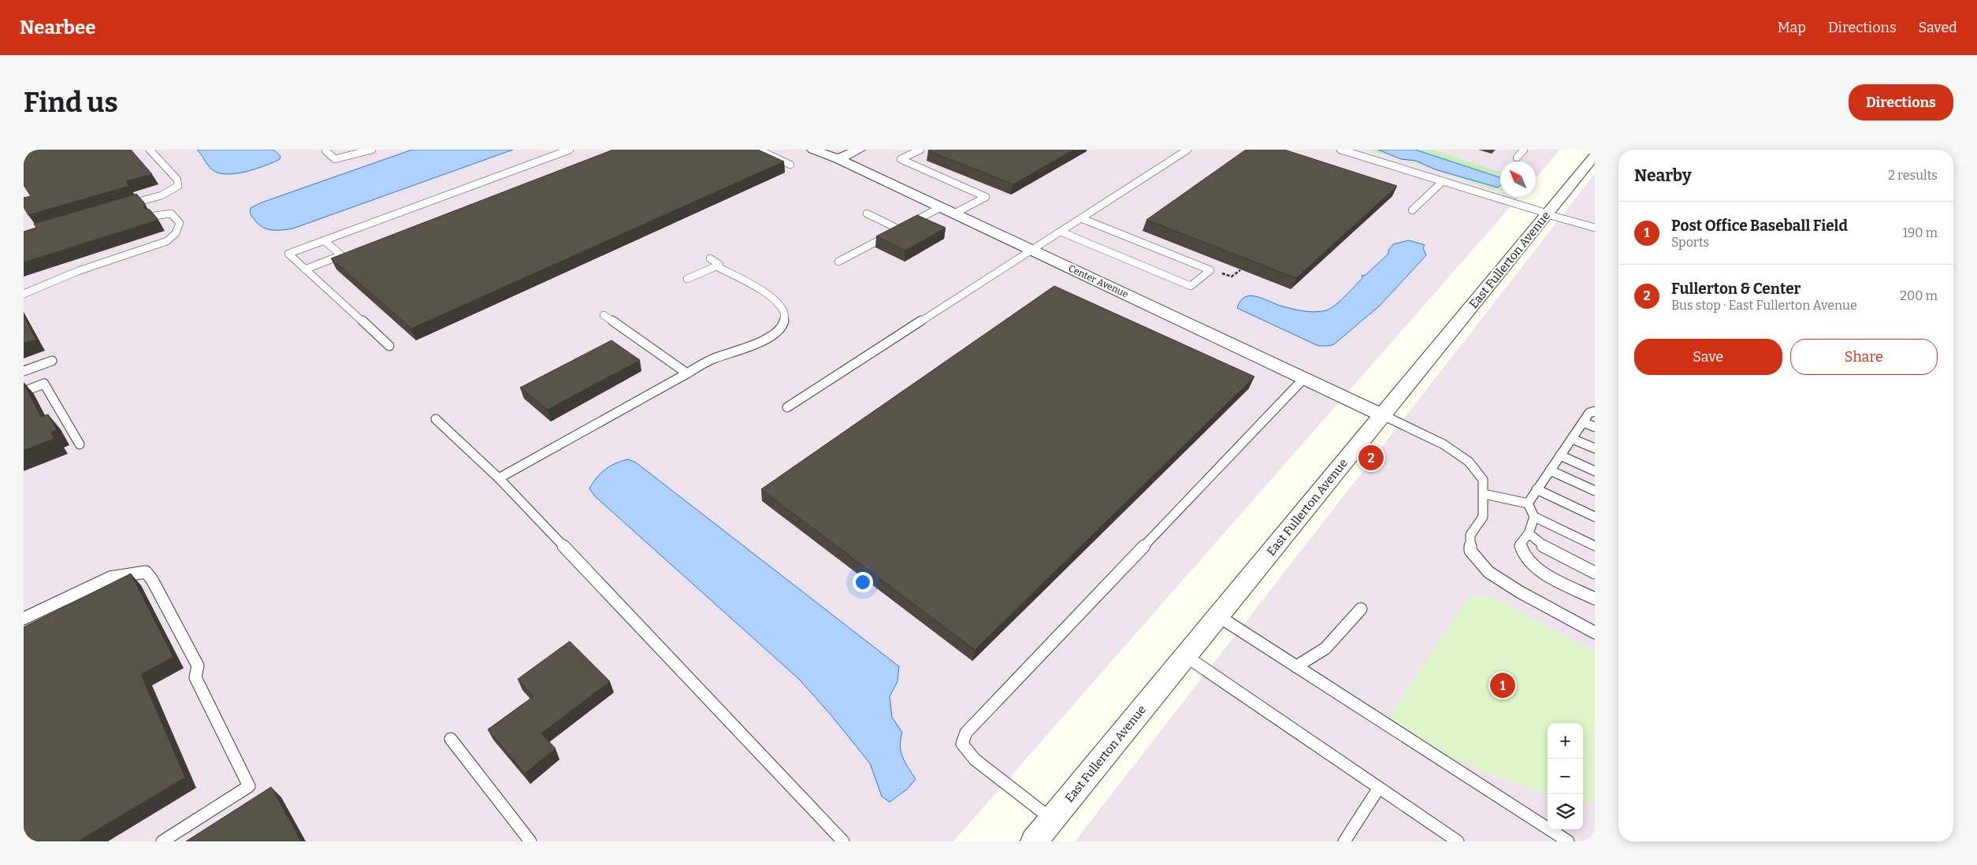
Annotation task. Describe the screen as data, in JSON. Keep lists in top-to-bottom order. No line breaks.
{"streets":{"street":["East Fullerton Avenue","Center Avenue"]},"crossings":[["East Fullerton Avenue","Center Avenue"]],"north":"top left","page":{"header":"Nearbee","nav":["Map","Directions","Saved"],"buttons":["Directions",["Save","Share"]],"title":"Find us","heading":["Nearby","2 results"],"list":[{"mark":"1","name":"Post Office Baseball Field","note":"Sports","value":"190 m"},{"mark":"2","name":"Fullerton & Center","note":"Bus stop · East Fullerton Avenue","value":"200 m"}],"pins":["2","1"],"map_buttons":["+","−"]}}
